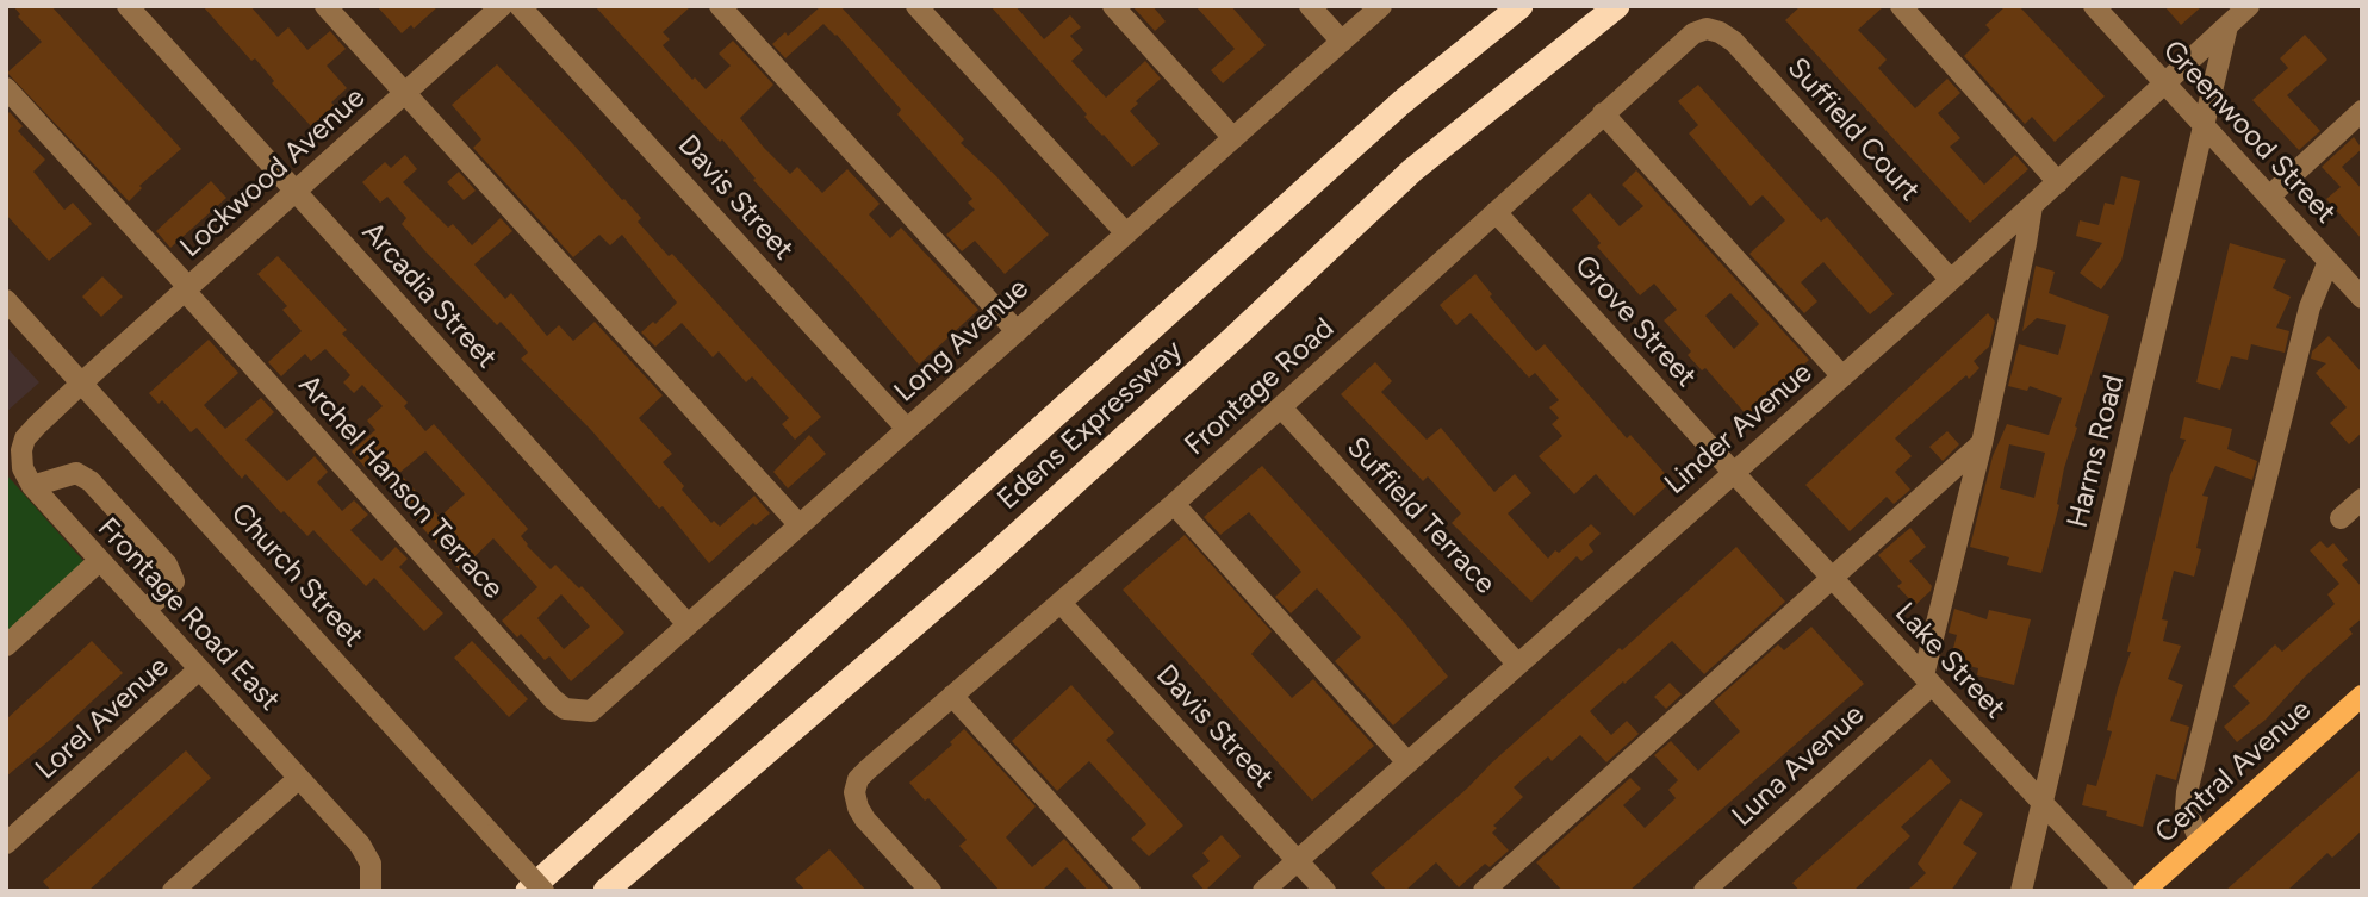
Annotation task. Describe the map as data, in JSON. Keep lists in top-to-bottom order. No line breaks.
{"streets":{"highway":["Edens Expressway"],"main road":["Central Avenue"],"street":["Suffield Court","Greenwood Street","Lockwood Avenue","Davis Street","Arcadia Street","Grove Street","Long Avenue","Frontage Road","Linder Avenue","Harms Road","Archel Hanson Terrace","Suffield Terrace","Church Street","Frontage Road East","Lake Street","Lorel Avenue","Luna Avenue"]},"crossings":[["Suffield Court","Frontage Road"],["Suffield Court","Linder Avenue"],["Greenwood Street","Linder Avenue"],["Greenwood Street","Harms Road"],["Lockwood Avenue","Arcadia Street"],["Lockwood Avenue","Archel Hanson Terrace"],["Lockwood Avenue","Church Street"],["Lockwood Avenue","Frontage Road East"],["Davis Street","Long Avenue"],["Davis Street","Frontage Road"],["Davis Street","Linder Avenue"],["Arcadia Street","Long Avenue"],["Grove Street","Frontage Road"],["Grove Street","Linder Avenue"],["Grove Street","Lake Street"],["Long Avenue","Archel Hanson Terrace"],["Frontage Road","Suffield Terrace"],["Linder Avenue","Harms Road"],["Linder Avenue","Suffield Terrace"],["Linder Avenue","Lake Street"],["Harms Road","Lake Street"],["Church Street","Frontage Road East"],["Frontage Road East","Lorel Avenue"],["Lake Street","Luna Avenue"]]}
